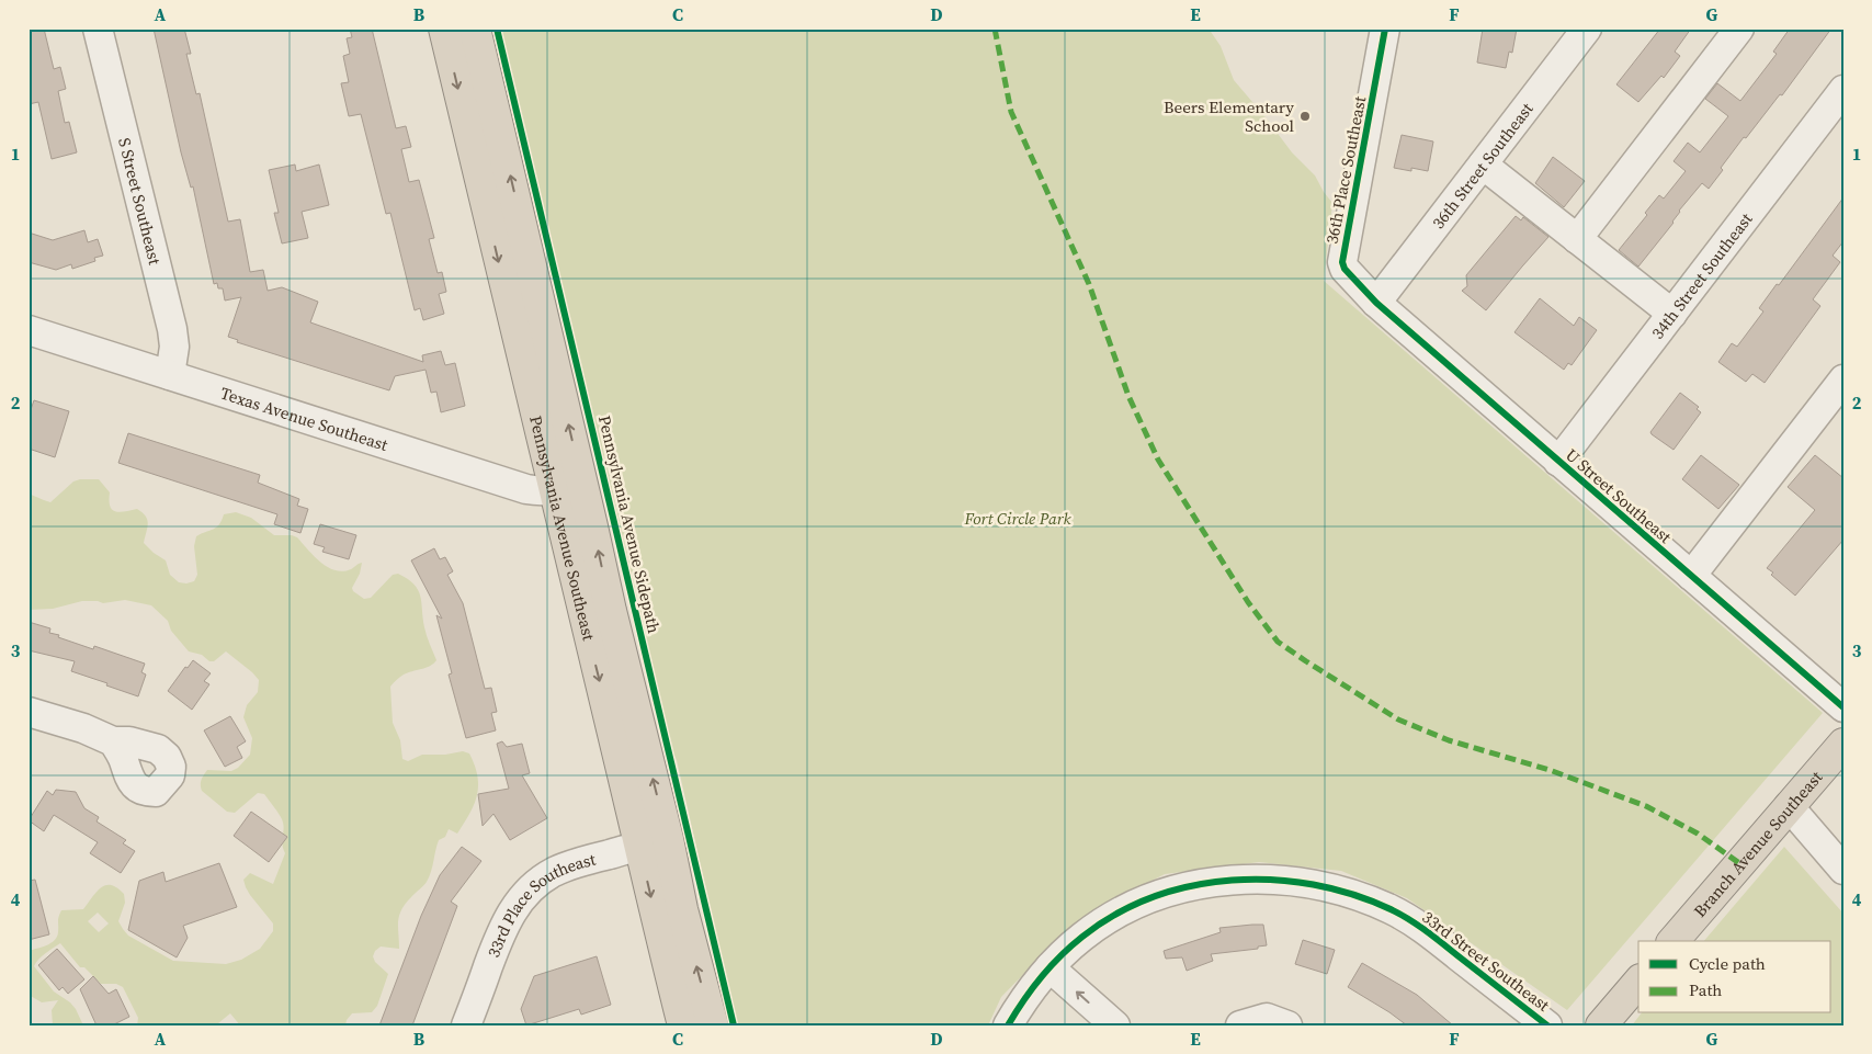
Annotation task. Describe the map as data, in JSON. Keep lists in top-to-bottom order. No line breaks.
{"streets":{"highway":["Pennsylvania Avenue Southeast","Branch Avenue Southeast"],"street":["36th Street Southeast","36th Place Southeast","S Street Southeast","34th Street Southeast","Texas Avenue Southeast","U Street Southeast","33rd Place Southeast","33rd Street Southeast"],"cycle path":["Pennsylvania Avenue Sidepath"]},"crossings":[["36th Street Southeast","36th Place Southeast"],["36th Street Southeast","U Street Southeast"],["36th Place Southeast","U Street Southeast"],["S Street Southeast","Texas Avenue Southeast"],["34th Street Southeast","U Street Southeast"],["Texas Avenue Southeast","Pennsylvania Avenue Southeast"],["Pennsylvania Avenue Southeast","33rd Place Southeast"]],"parks":["Fort Circle Park"],"places":["Beers Elementary School"],"legend":["Cycle path","Path"],"grid":{"columns":["A","B","C","D","E","F","G"],"rows":["1","2","3","4"]}}
